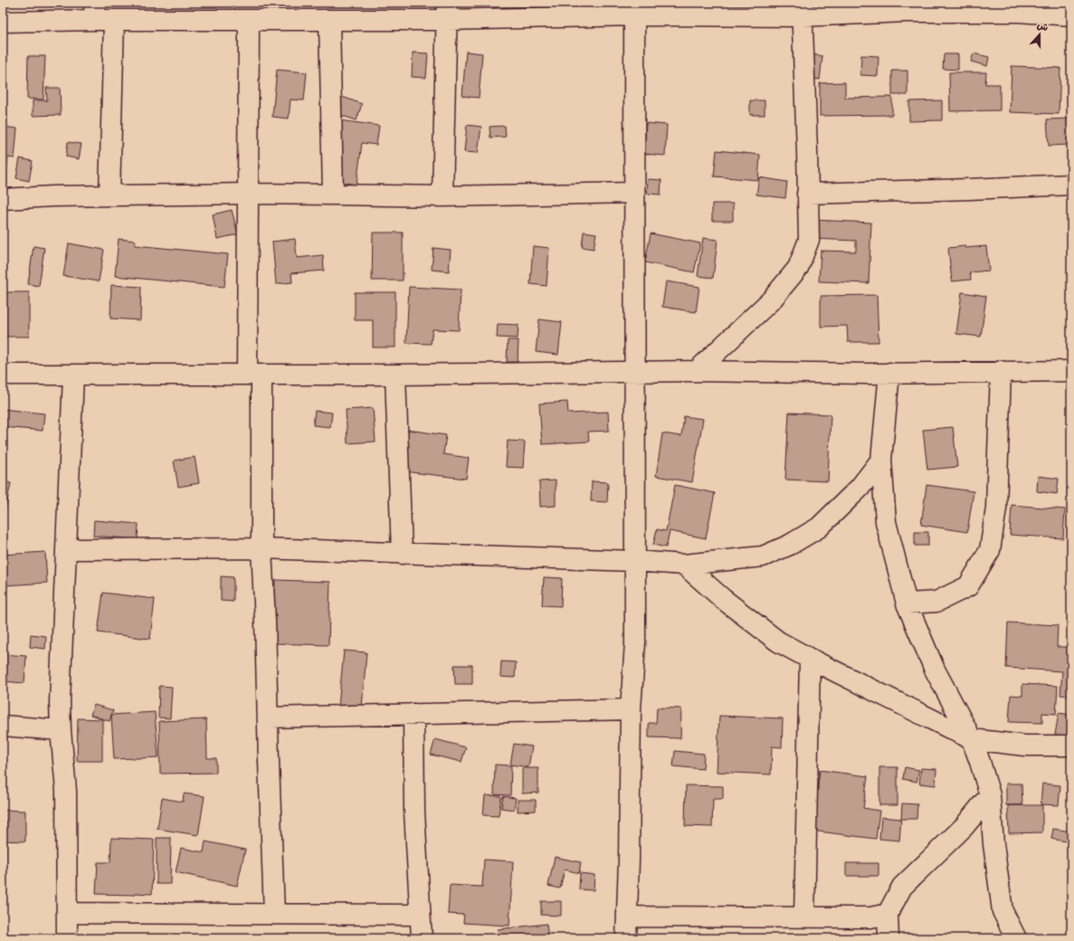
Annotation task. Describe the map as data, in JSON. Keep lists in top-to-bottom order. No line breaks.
{"north":"top"}
